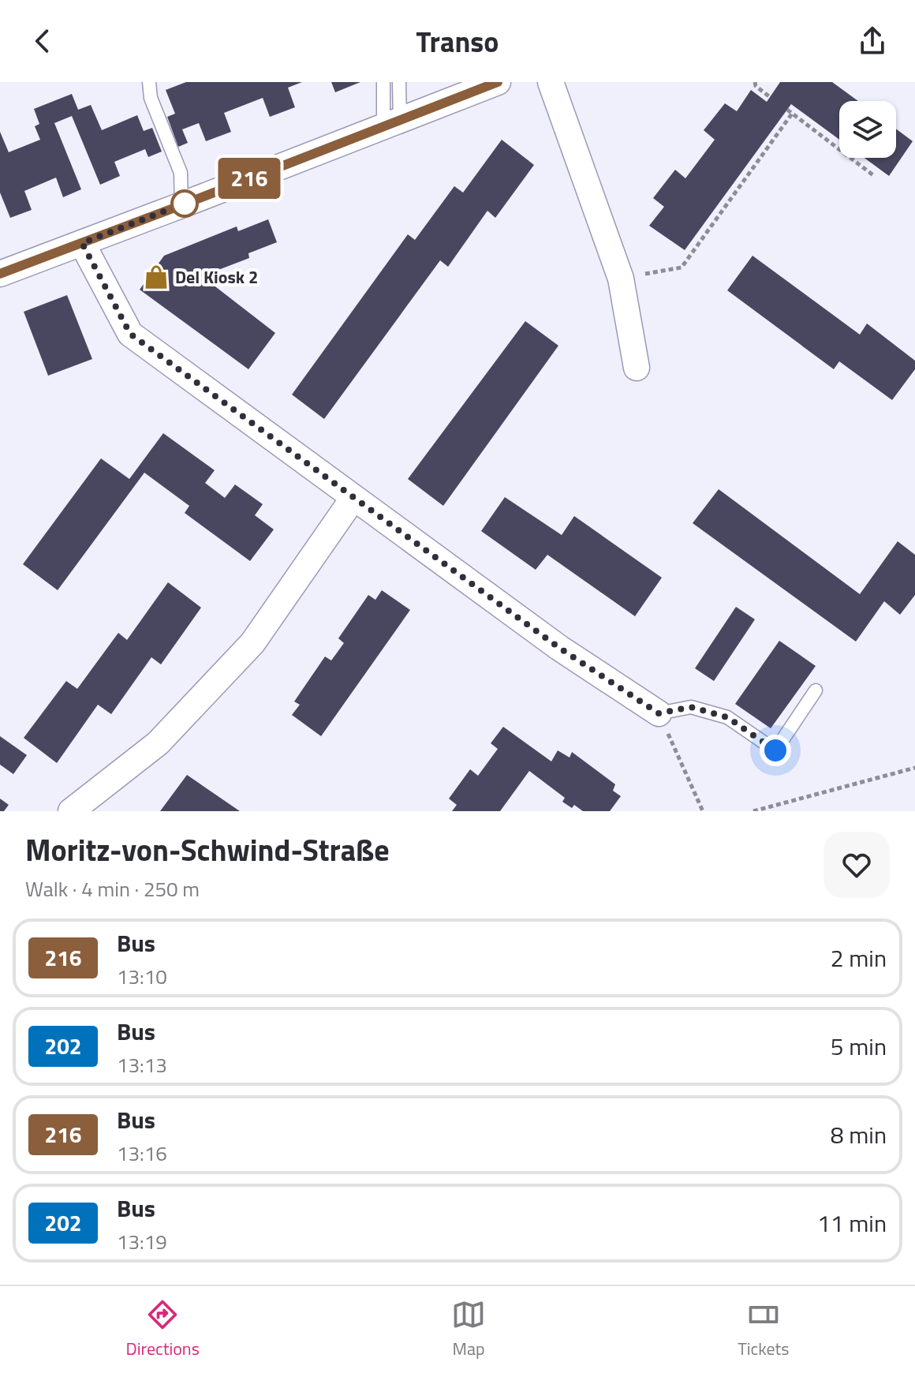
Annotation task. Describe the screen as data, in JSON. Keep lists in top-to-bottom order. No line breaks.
{"places":{"shop":["Del Kiosk 2"]},"lines":["bus line 216"],"page":{"header":"Transo","on_map":"216","heading":["Moritz-von-Schwind-Straße","Walk · 4 min · 250 m"],"list":[{"mark":"216","name":"Bus","note":"13:10","value":"2 min"},{"mark":"202","name":"Bus","note":"13:13","value":"5 min"},{"mark":"216","name":"Bus","note":"13:16","value":"8 min"},{"mark":"202","name":"Bus","note":"13:19","value":"11 min"}],"tabs":["Directions","Map","Tickets"]}}
